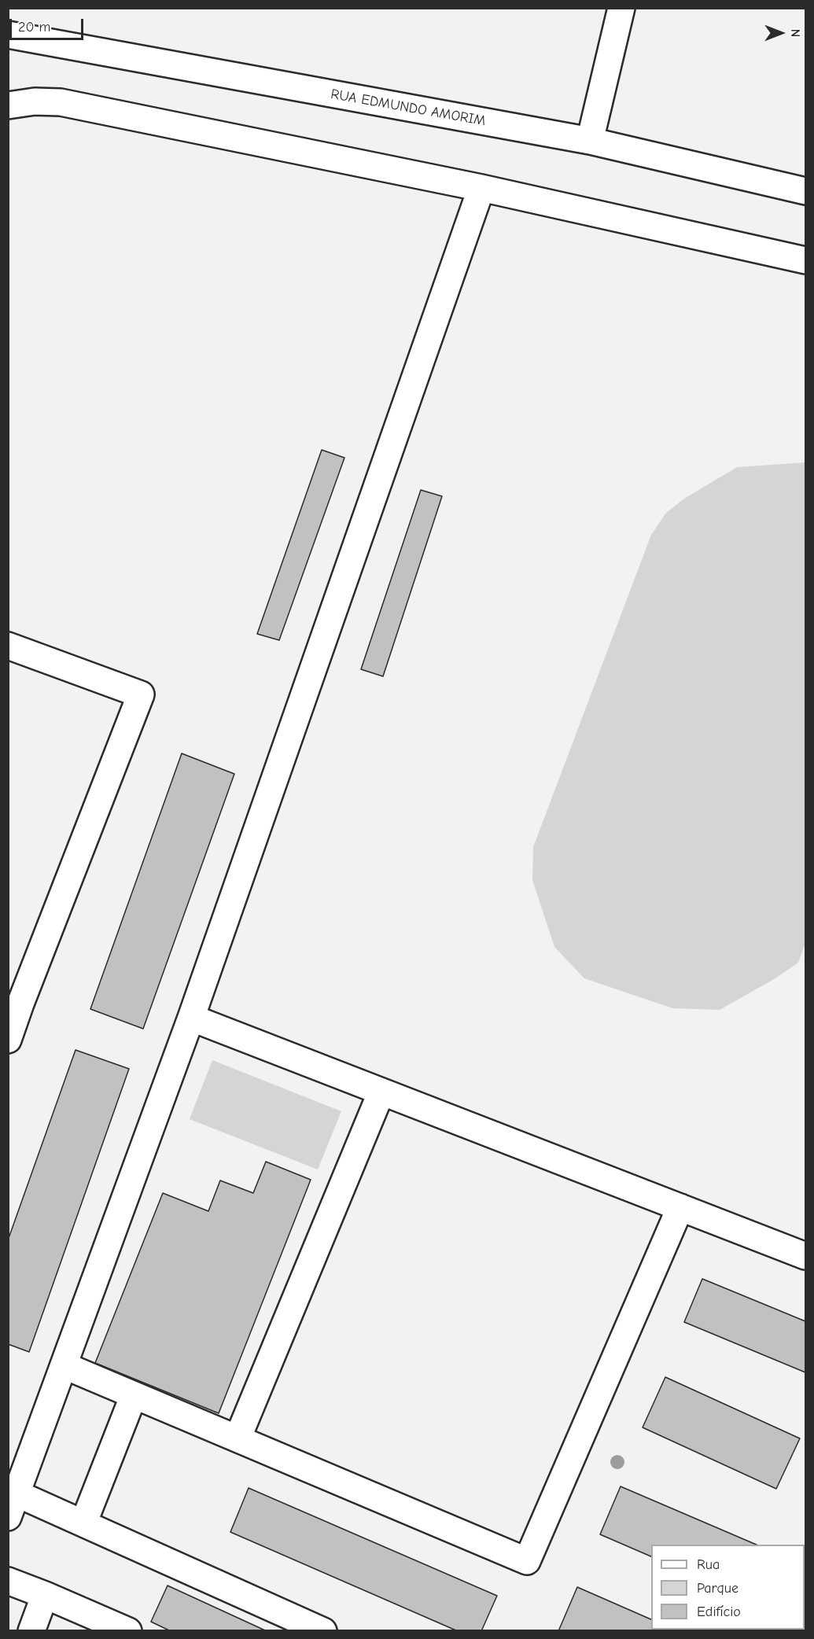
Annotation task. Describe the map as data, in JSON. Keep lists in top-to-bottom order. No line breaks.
{"streets":{"street":["RUA EDMUNDO AMORIM"]},"legend":["Rua","Parque","Edifício"],"scale_bar":"20 m","north":"right"}
